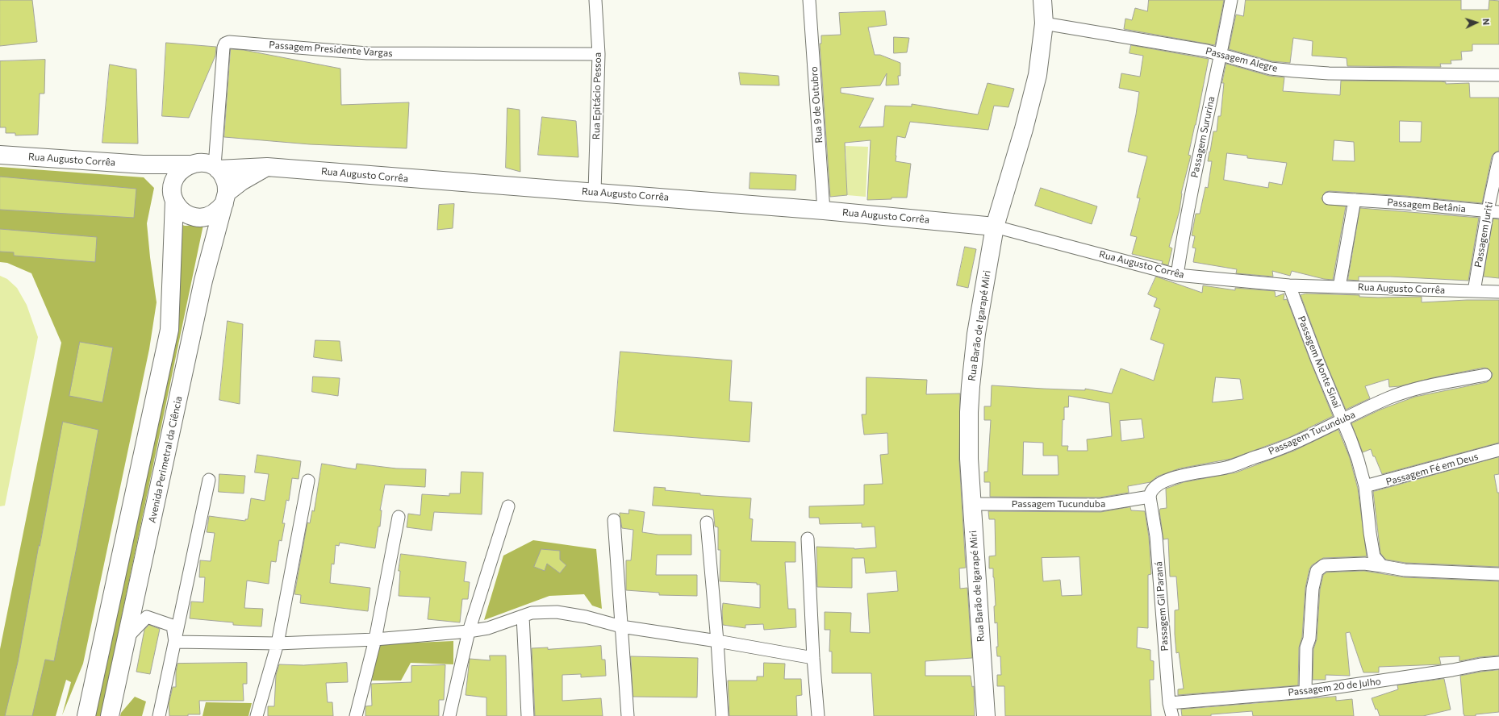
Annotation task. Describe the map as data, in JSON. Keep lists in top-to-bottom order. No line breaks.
{"streets":{"main road":["Rua Augusto Corrêa","Rua Barão de Igarapé Miri","Avenida Perimetral da Ciência"],"street":["Passagem Presidente Vargas","Passagem Alegre","Rua Epitácio Pessoa","Rua 9 de Outubro","Passagem Sururina","Passagem Betânia","Passagem Juriti","Passagem Monte Sinai","Passagem Tucunduba","Passagem Fé em Deus","Passagem Gil Paraná","Passagem 20 de Julho"]},"crossings":[["Passagem Presidente Vargas","Rua Epitácio Pessoa"],["Passagem Presidente Vargas","Rua Augusto Corrêa"],["Passagem Presidente Vargas","Avenida Perimetral da Ciência"],["Passagem Alegre","Passagem Sururina"],["Passagem Alegre","Rua Barão de Igarapé Miri"],["Rua Epitácio Pessoa","Rua Augusto Corrêa"],["Rua 9 de Outubro","Rua Augusto Corrêa"],["Passagem Sururina","Rua Augusto Corrêa"],["Rua Augusto Corrêa","Passagem Juriti"],["Rua Augusto Corrêa","Rua Barão de Igarapé Miri"],["Rua Augusto Corrêa","Passagem Monte Sinai"],["Rua Augusto Corrêa","Avenida Perimetral da Ciência"],["Passagem Betânia","Passagem Juriti"],["Rua Barão de Igarapé Miri","Passagem Tucunduba"],["Passagem Monte Sinai","Passagem Tucunduba"],["Passagem Monte Sinai","Passagem Fé em Deus"],["Passagem Tucunduba","Passagem Gil Paraná"],["Passagem Gil Paraná","Passagem 20 de Julho"]],"north":"right"}
